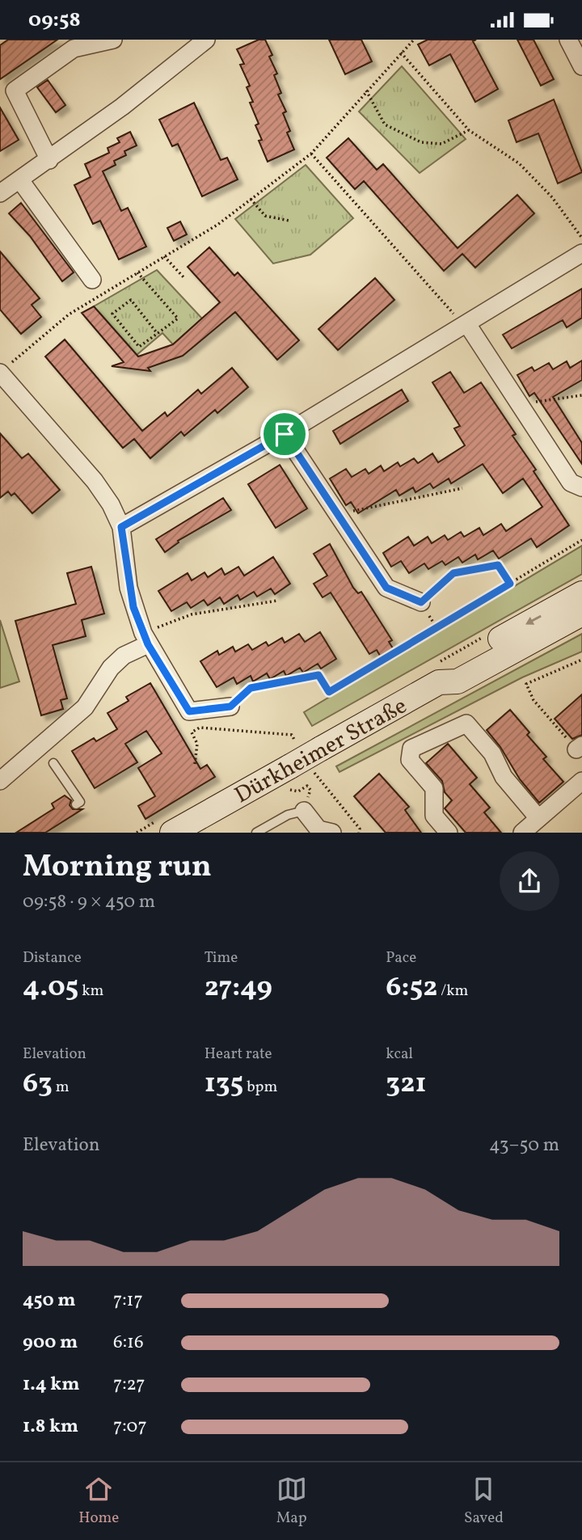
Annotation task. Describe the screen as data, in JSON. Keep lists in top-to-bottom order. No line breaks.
{"streets":{"street":["Dürkheimer Straße"]},"page":{"status":"09:58","heading":["Morning run","09:58 · 9 × 450 m"],"stats":[["Distance","4.05 km"],["Time","27:49"],["Pace","6:52 /km"],["Elevation","63 m"],["Heart rate","135 bpm"],["kcal","321"]],"chart":["Elevation","43–50 m"],"list":[{"name":"450 m","note":"7:17"},{"name":"900 m","note":"6:16"},{"name":"1.4 km","note":"7:27"},{"name":"1.8 km","note":"7:07"}],"tabs":["Home","Map","Saved"]}}
